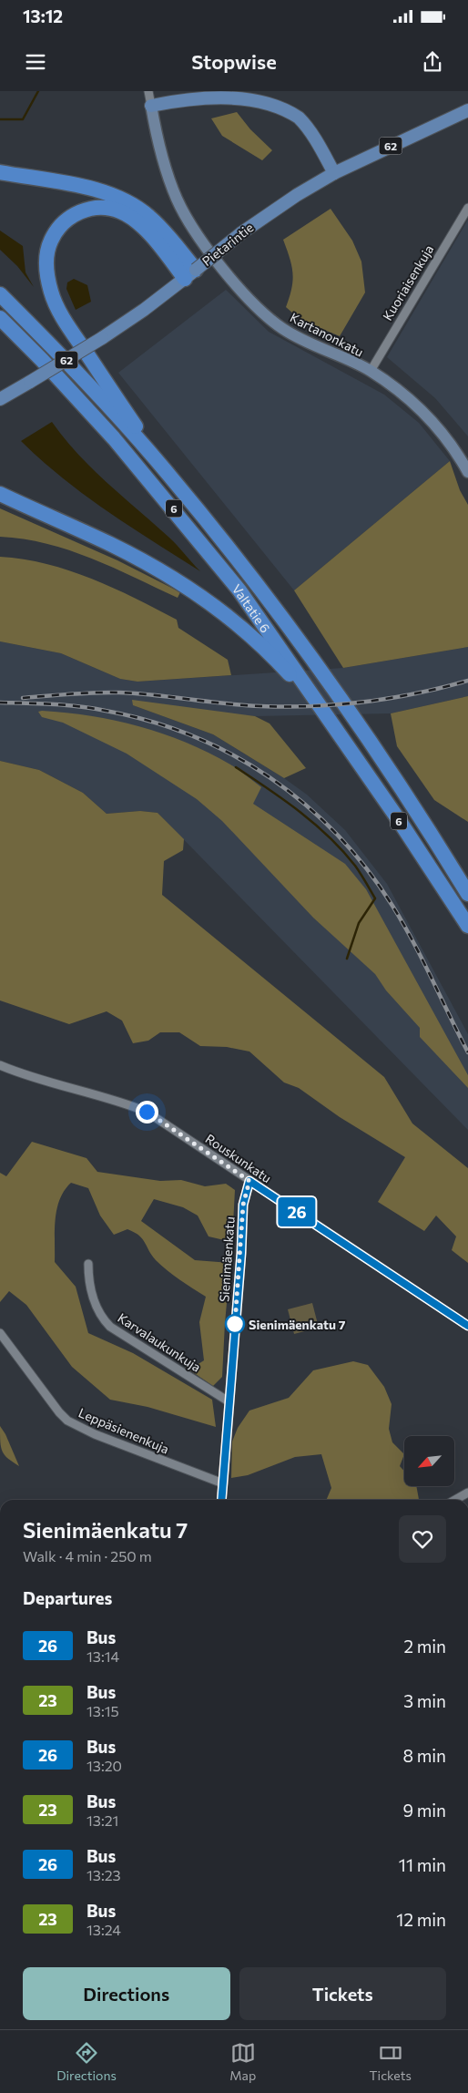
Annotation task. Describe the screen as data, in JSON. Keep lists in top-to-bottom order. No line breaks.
{"streets":{"highway":["6","Valtatie 6"],"main road":["62","Pietarintie","Kartanonkatu"],"street":["Kuoriaisenkuja","Rouskunkatu","Sienimäenkatu","Karvalaukunkuja","Leppäsienenkuja"]},"crossings":[["Kuoriaisenkuja","Kartanonkatu"],["Rouskunkatu","Sienimäenkatu"],["Sienimäenkatu","Karvalaukunkuja"],["Sienimäenkatu","Leppäsienenkuja"]],"places":["Sienimäenkatu 7"],"lines":["bus line 26"],"north":"bottom left","page":{"status":"13:12","header":"Stopwise","on_map":"26","heading":[["Sienimäenkatu 7","Walk · 4 min · 250 m"],"Departures"],"list":[{"mark":"26","name":"Bus","note":"13:14","value":"2 min"},{"mark":"23","name":"Bus","note":"13:15","value":"3 min"},{"mark":"26","name":"Bus","note":"13:20","value":"8 min"},{"mark":"23","name":"Bus","note":"13:21","value":"9 min"},{"mark":"26","name":"Bus","note":"13:23","value":"11 min"},{"mark":"23","name":"Bus","note":"13:24","value":"12 min"}],"buttons":["Directions","Tickets"],"tabs":["Directions","Map","Tickets"]}}
